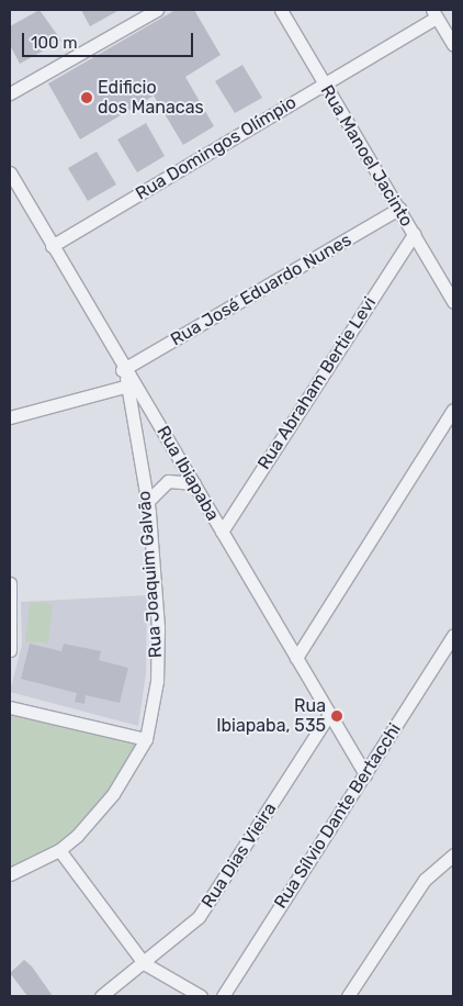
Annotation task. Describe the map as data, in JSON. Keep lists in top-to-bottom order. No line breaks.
{"streets":{"street":["Rua Domingos Olímpio","Rua Manoel Jacinto","Rua José Eduardo Nunes","Rua Abraham Bertie Levi","Rua Ibiapaba","Rua Joaquim Galvão","Rua Sílvio Dante Bertacchi","Rua Dias Vieira"]},"crossings":[["Rua Domingos Olímpio","Rua Manoel Jacinto"],["Rua Domingos Olímpio","Rua Ibiapaba"],["Rua Manoel Jacinto","Rua José Eduardo Nunes"],["Rua Manoel Jacinto","Rua Abraham Bertie Levi"],["Rua José Eduardo Nunes","Rua Ibiapaba"],["Rua José Eduardo Nunes","Rua Joaquim Galvão"],["Rua Abraham Bertie Levi","Rua Ibiapaba"],["Rua Ibiapaba","Rua Joaquim Galvão"],["Rua Ibiapaba","Rua Sílvio Dante Bertacchi"],["Rua Ibiapaba","Rua Dias Vieira"]],"places":["Edificio dos Manacas","Rua Ibiapaba, 535"],"scale_bar":"100 m"}
